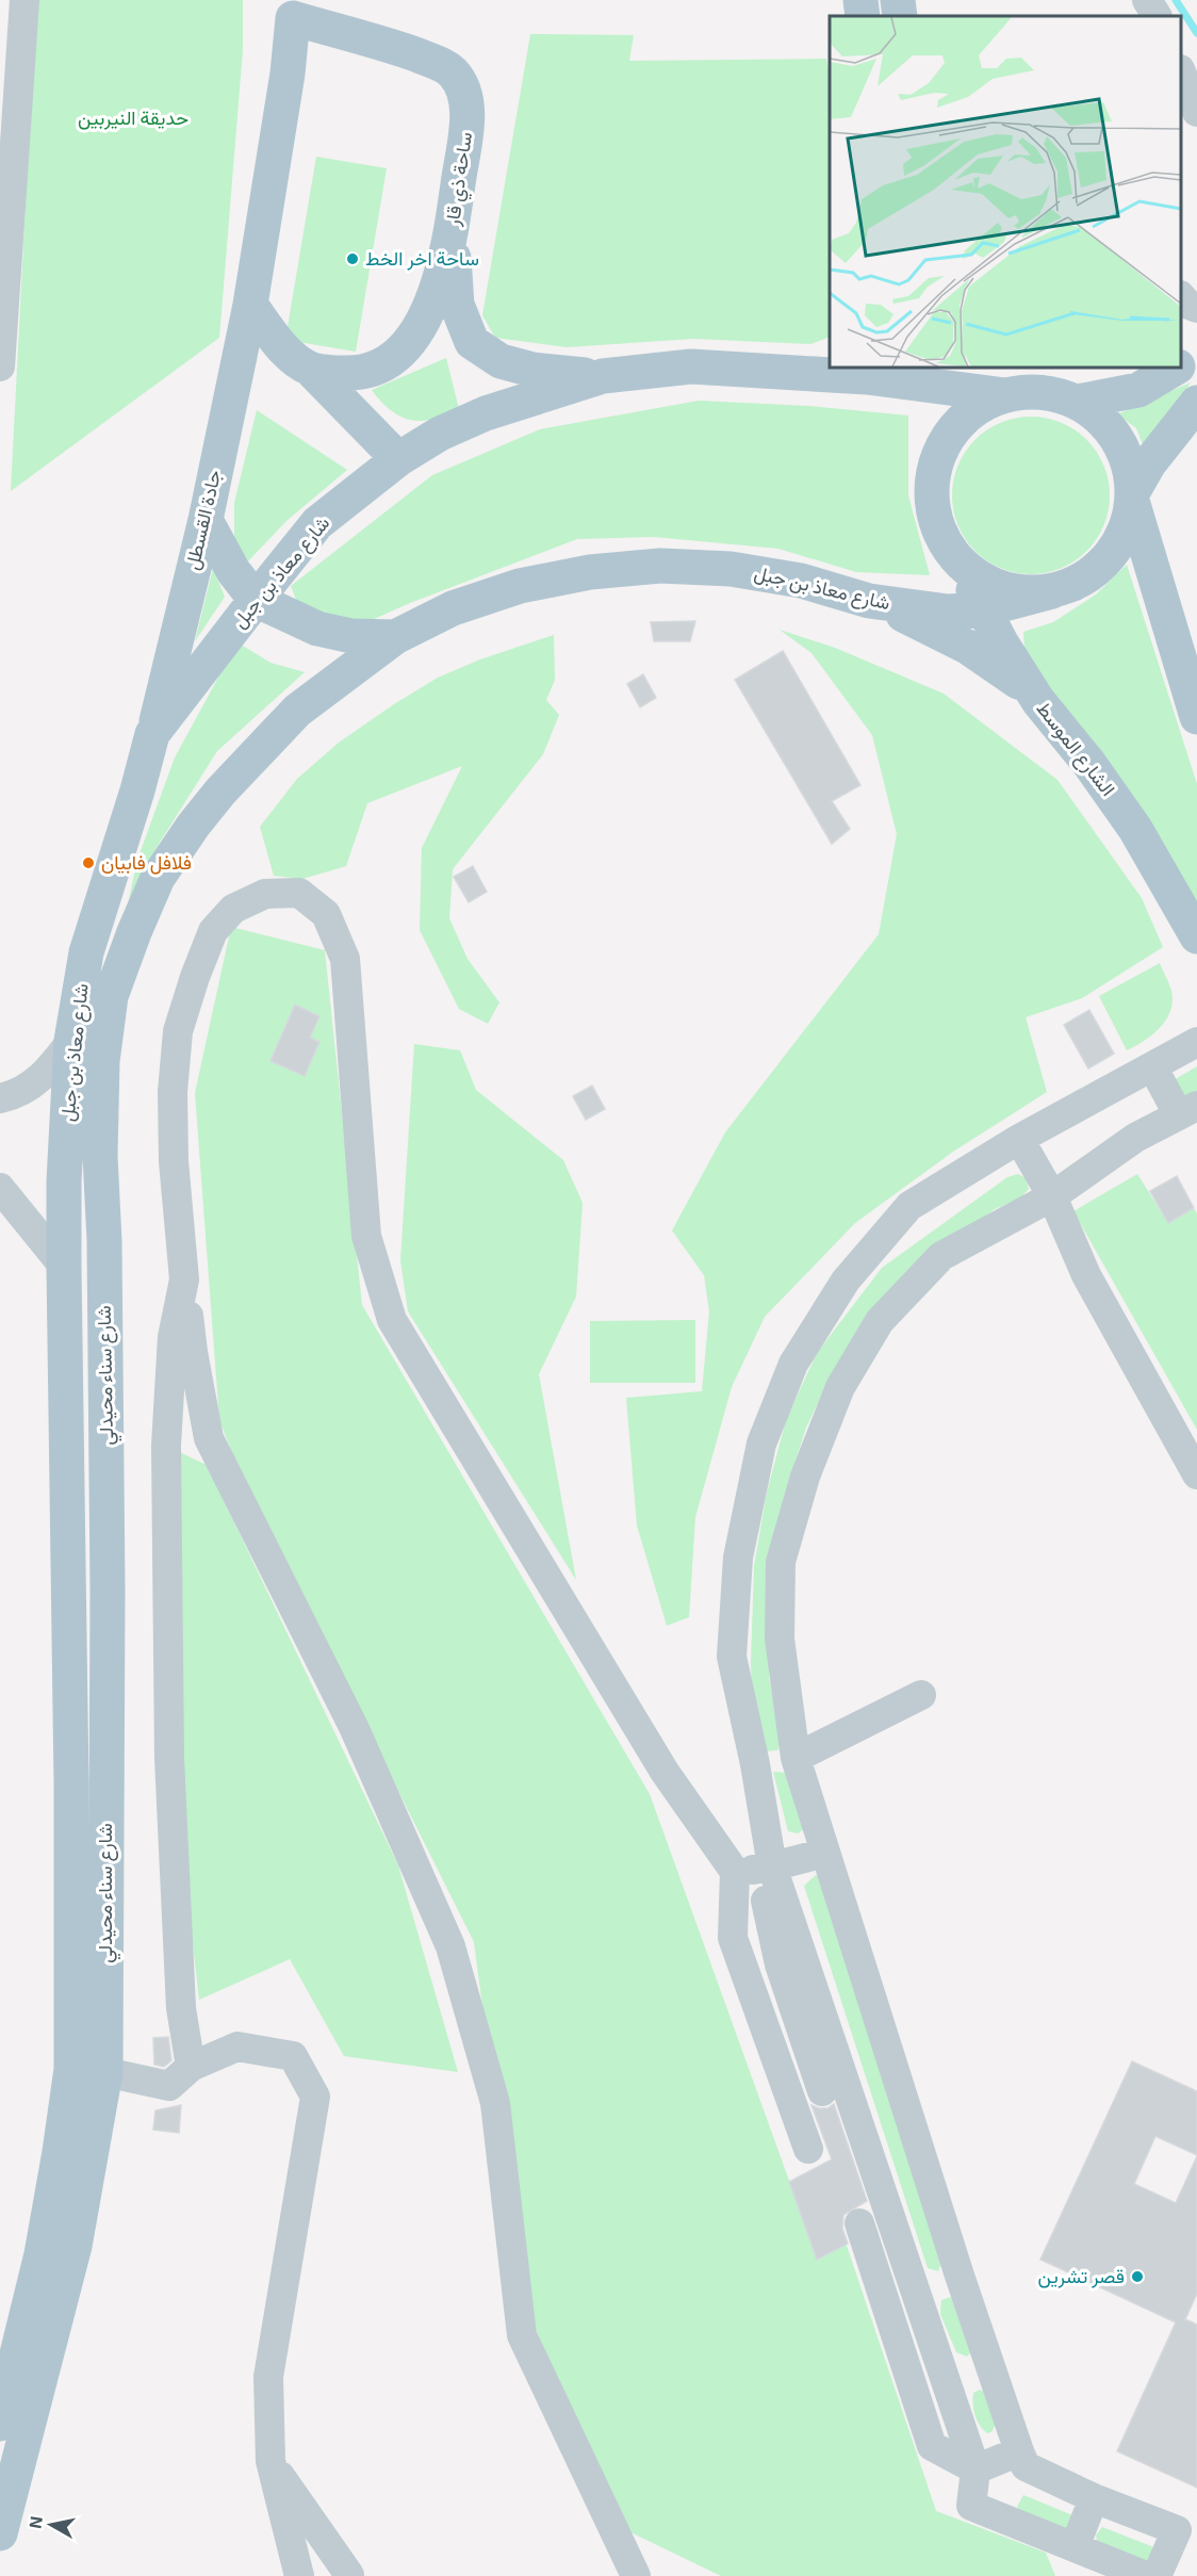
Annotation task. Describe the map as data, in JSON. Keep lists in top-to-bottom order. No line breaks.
{"streets":{"main road":["ساحة ذي قار","جادة القسطل","شارع معاذ بن جبل","الشارع الموسط","شارع سناء محيدلي"]},"crossings":[["ساحة ذي قار","جادة القسطل"],["جادة القسطل","شارع معاذ بن جبل"],["شارع معاذ بن جبل","الشارع الموسط"],["شارع معاذ بن جبل","شارع سناء محيدلي"]],"parks":["حديقة النيربين"],"places":["ساحة اخر الخط","فلافل فابيان","قصر تشرين"],"north":"left"}
